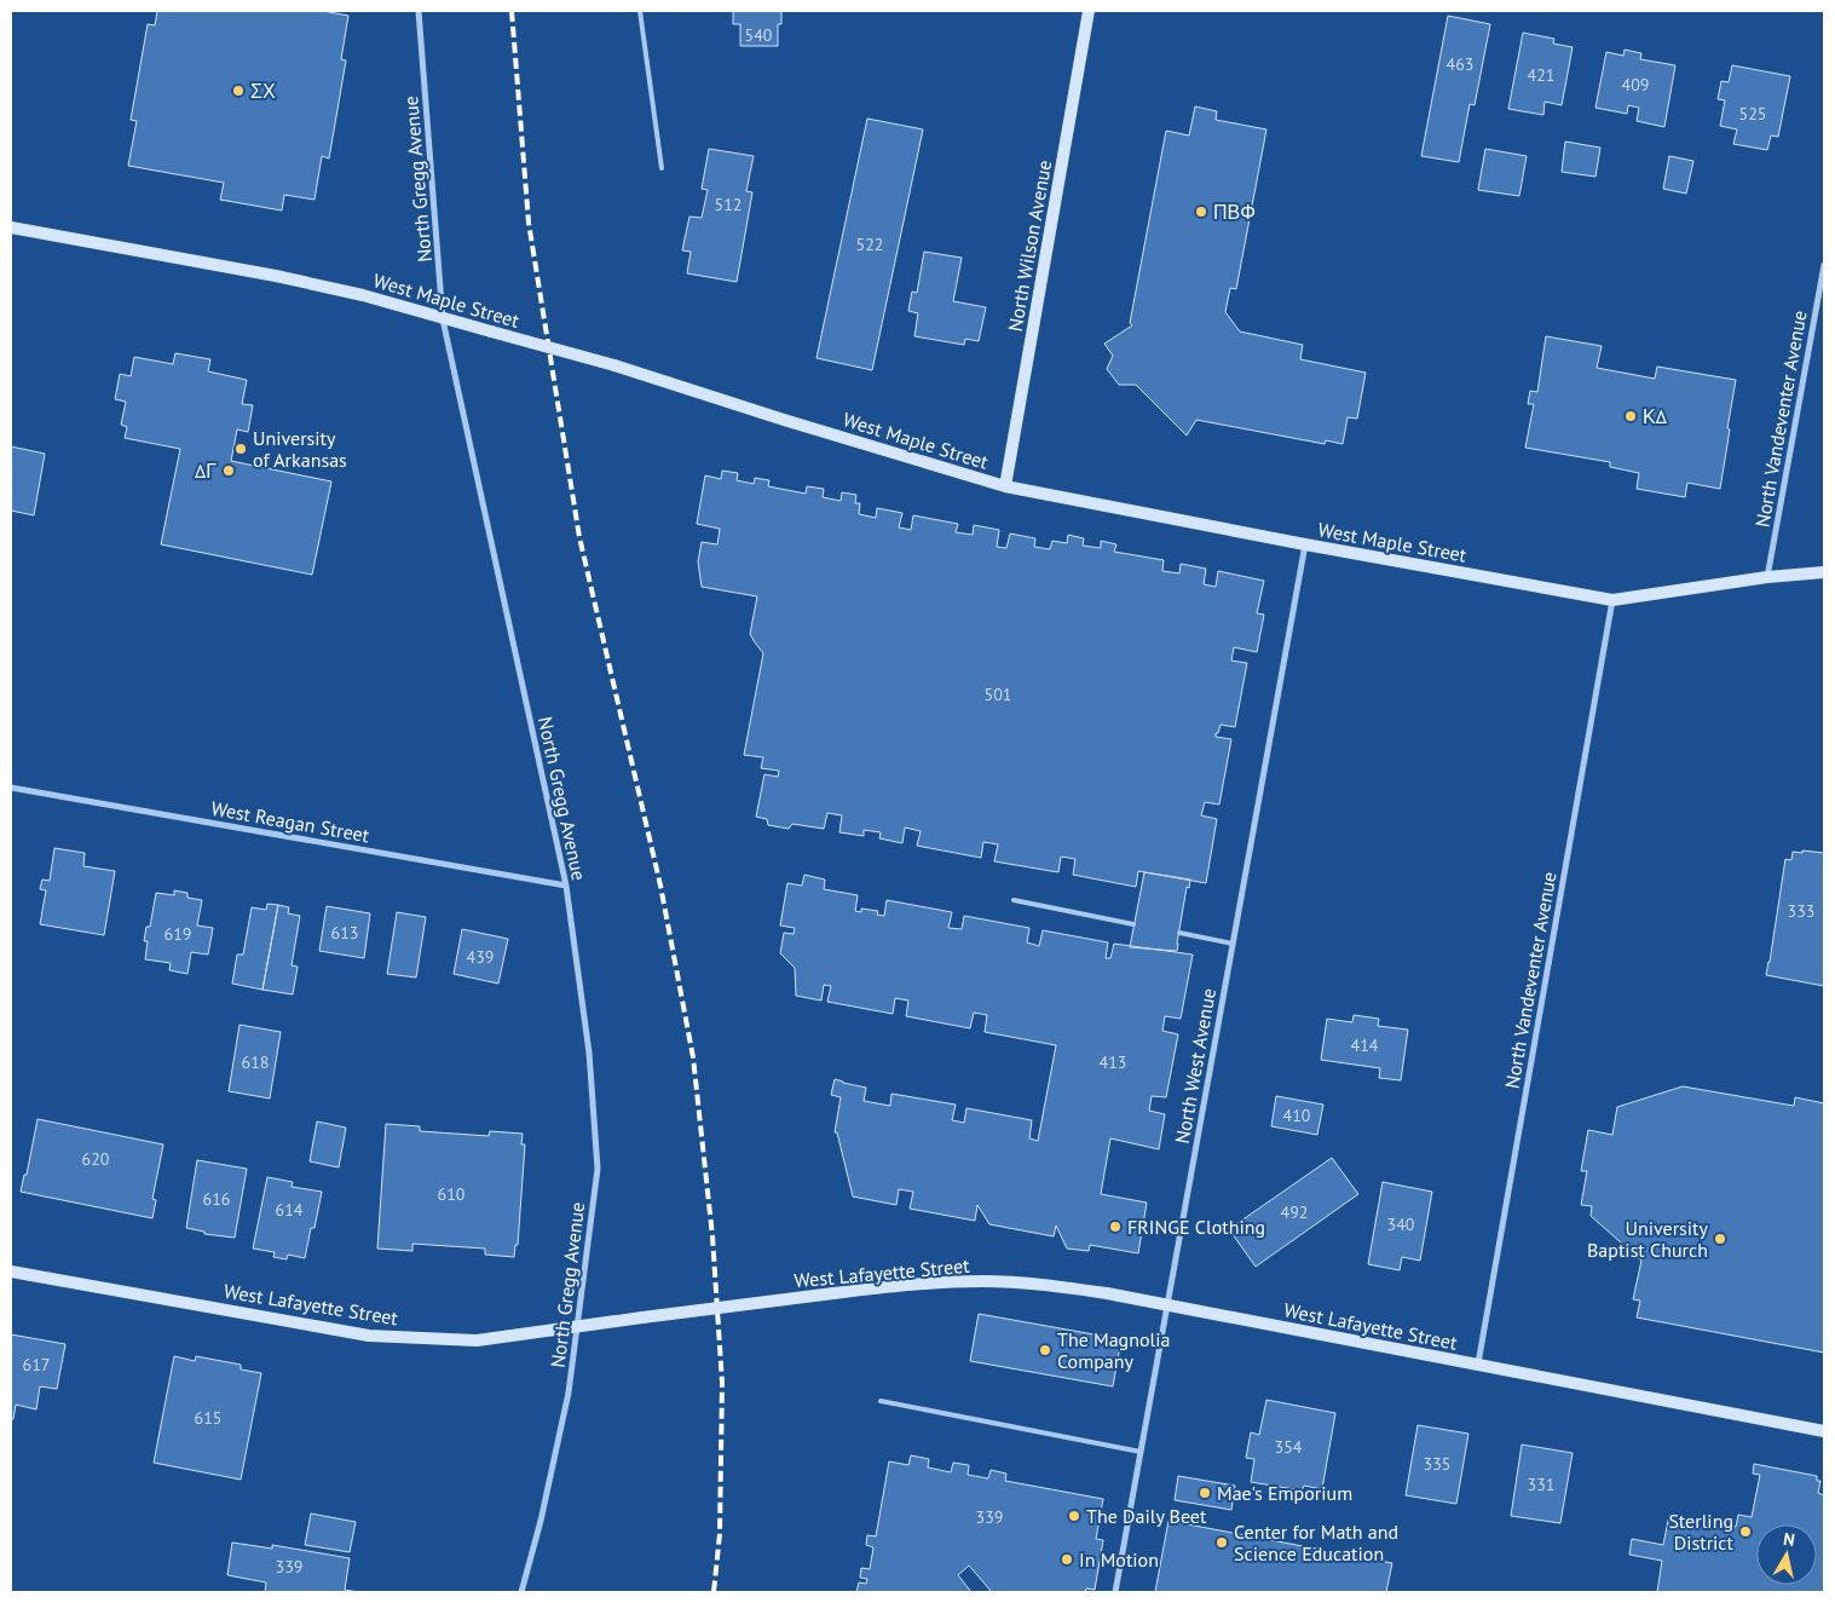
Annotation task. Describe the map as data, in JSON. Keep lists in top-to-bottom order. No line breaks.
{"streets":{"street":["North Gregg Avenue","North Wilson Avenue","West Maple Street","North Vandeventer Avenue","West Reagan Street","North West Avenue","West Lafayette Street"]},"crossings":[["North Gregg Avenue","West Maple Street"],["North Gregg Avenue","West Reagan Street"],["North Gregg Avenue","West Lafayette Street"],["North Wilson Avenue","West Maple Street"],["West Maple Street","North Vandeventer Avenue"],["West Maple Street","North West Avenue"],["North Vandeventer Avenue","West Lafayette Street"],["North West Avenue","West Lafayette Street"]],"places":["ΣΧ","ΠΒΦ","ΚΔ","University of Arkansas","ΔΓ","FRINGE Clothing","University Baptist Church","The Magnolia Company","Mae's Emporium","The Daily Beet","Sterling District","Center for Math and Science Education","In Motion"],"house_numbers":["540","463","421","409","525","512","522","501","333","613","619","439","414","618","413","410","620","610","616","614","492","340","617","615","354","335","331","339","339"],"north":"top"}
